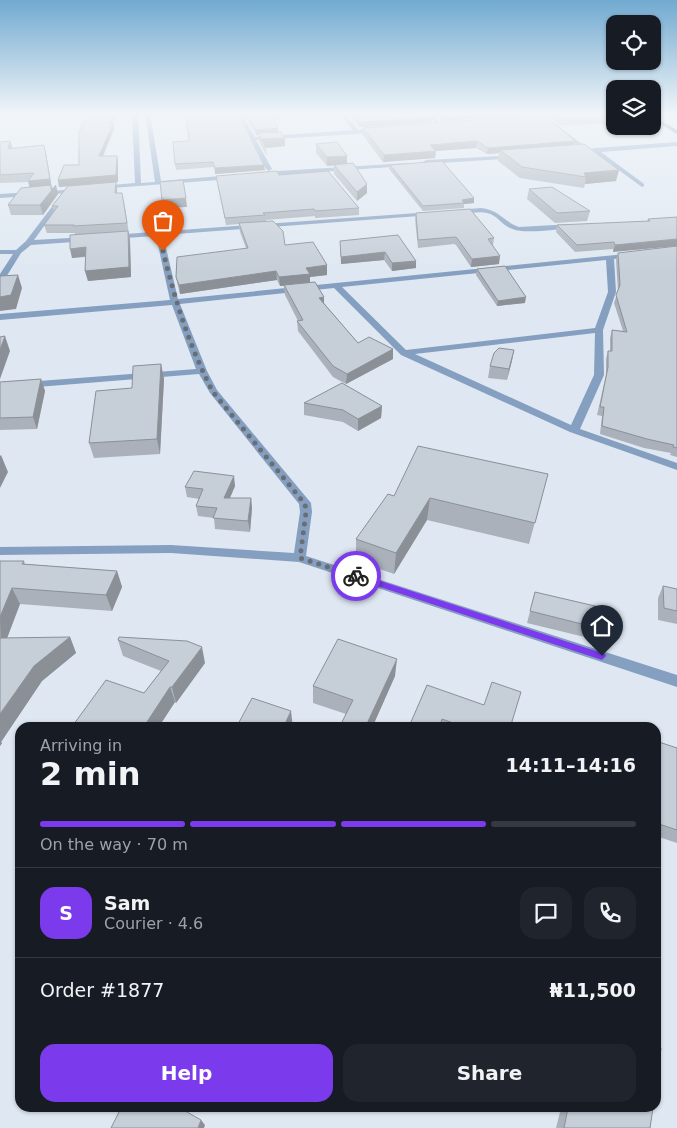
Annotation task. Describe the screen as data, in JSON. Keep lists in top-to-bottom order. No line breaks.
{"page":{"heading":["2 min","Arriving in","14:11–14:16"],"panel":["Sam","Courier · 4.6","Order #1877","₦11,500"],"bar":"On the way · 70 m","round":"S","buttons":["Help","Share"]}}
